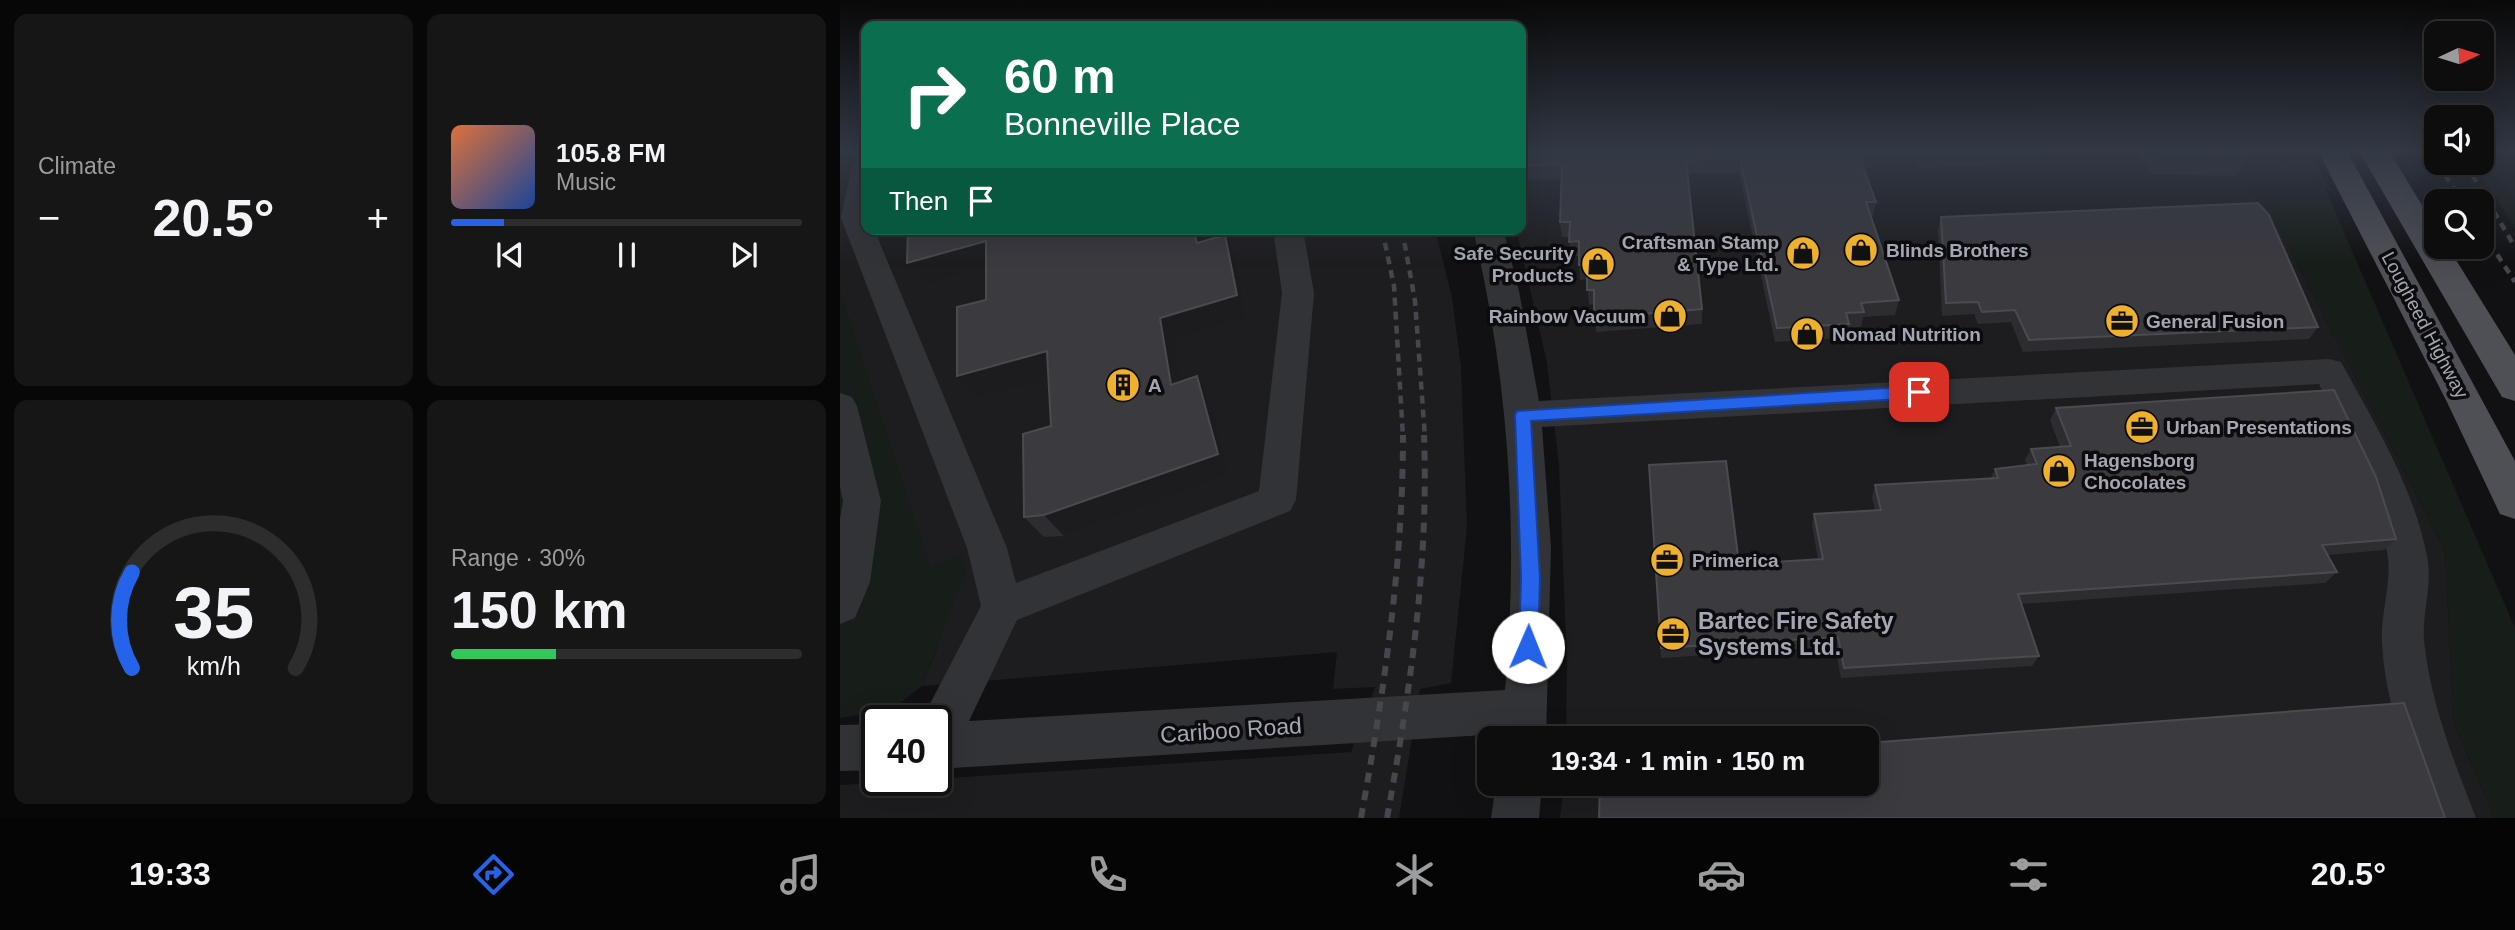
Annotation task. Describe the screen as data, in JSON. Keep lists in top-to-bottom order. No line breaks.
{"streets":{"main road":["Lougheed Highway"],"street":["Cariboo Road"]},"places":{"shop":["Blinds Brothers","Craftsman Stamp & Type Ltd.","Safe Security Products","Rainbow Vacuum","Nomad Nutrition","Hagensborg Chocolates"],"office":["General Fusion","Urban Presentations","Primerica","Bartec Fire Safety Systems Ltd."],"building":["A"]},"north":"right","page":{"tile":["Climate",["Range · 30%","150 km"]],"turn":["60 m","Bonneville Place"],"song":["105.8 FM","Music"],"then":"Then","heat":["−","20.5°","+"],"limit":"40","trip":"19:34 · 1 min · 150 m","tabs":["19:33","20.5°"],"gauge":["35","km/h"]}}
